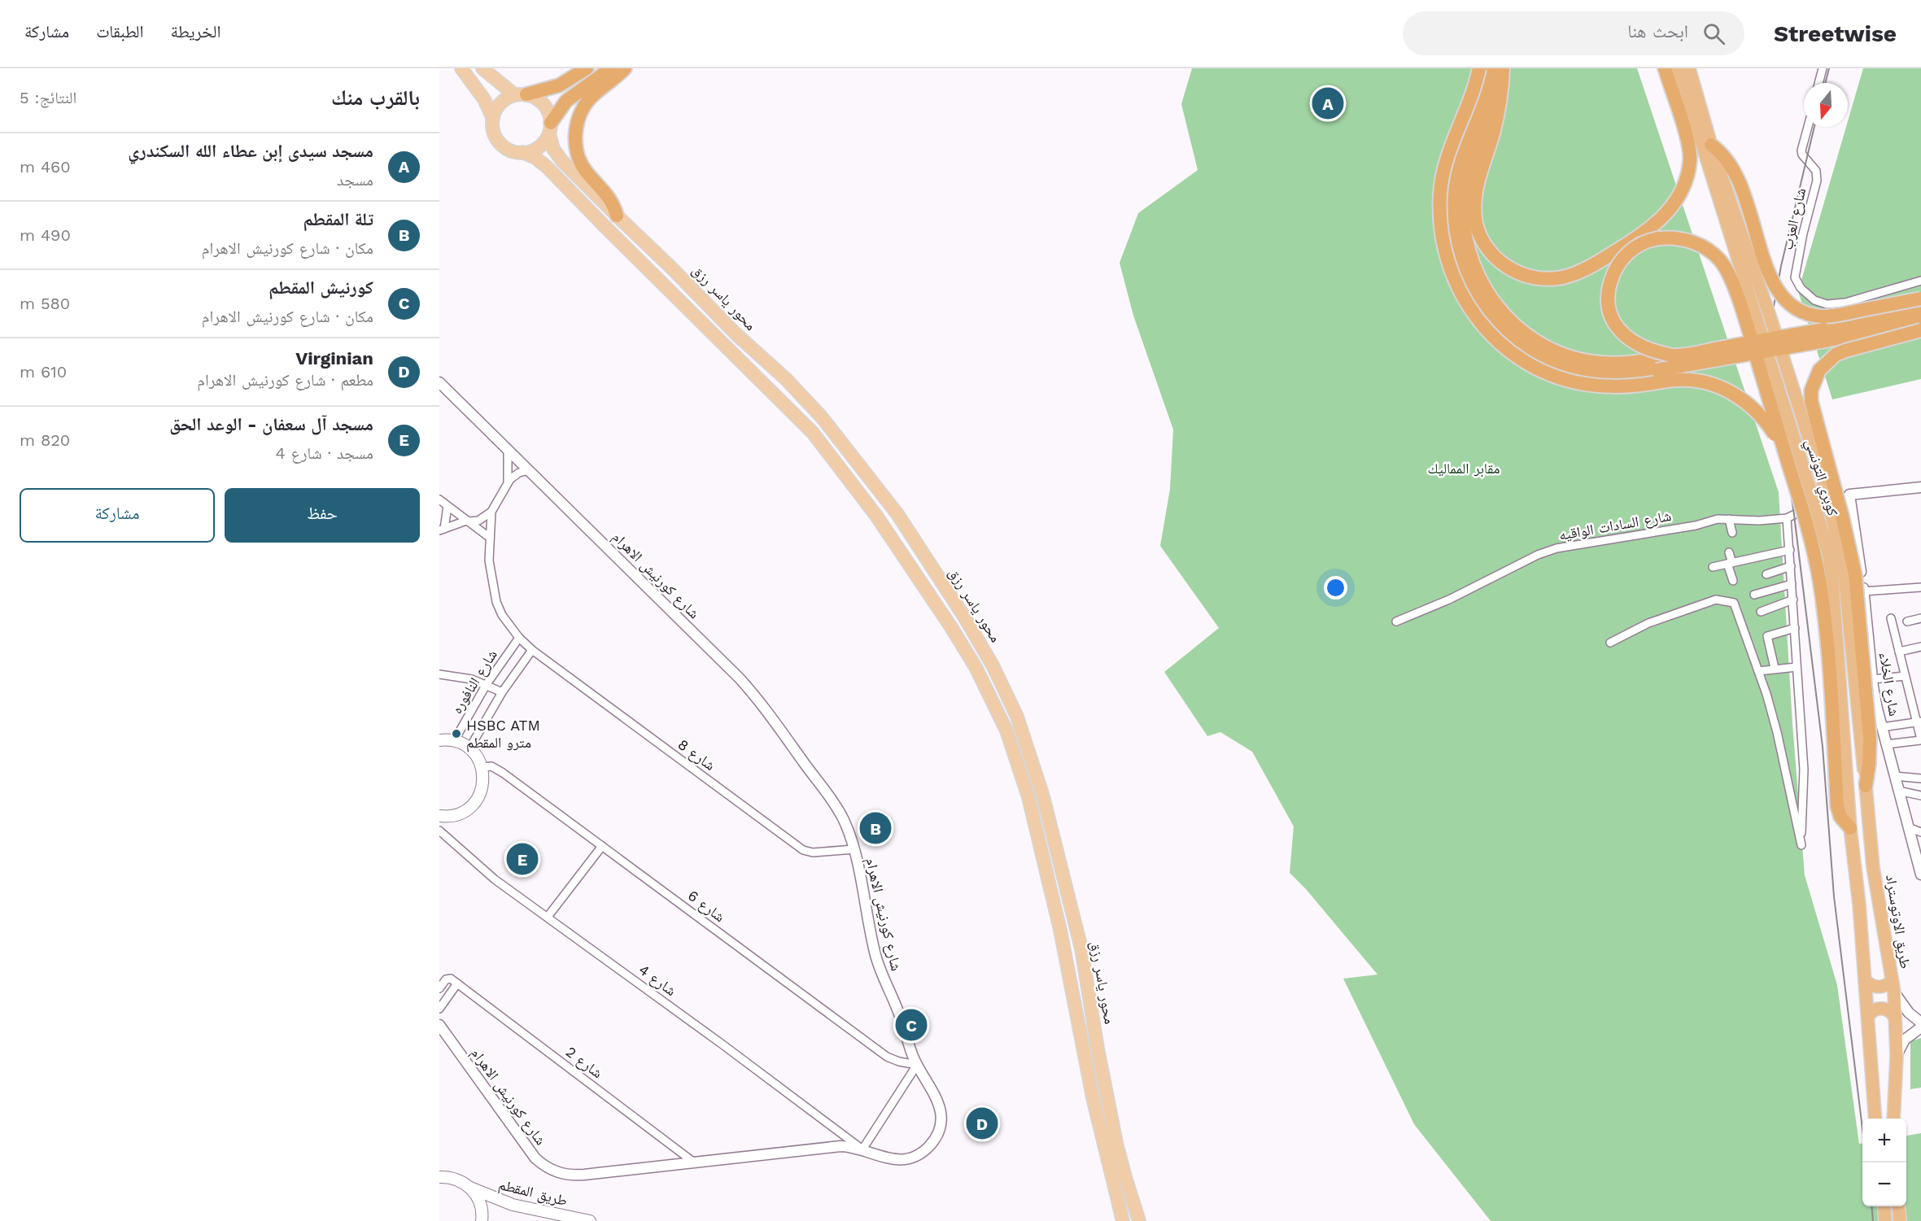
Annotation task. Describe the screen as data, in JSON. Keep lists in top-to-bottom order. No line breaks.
{"streets":{"highway":["كوبري التونسي","طريق الاوتوستراد"],"main road":["محور ياسر رزق","طريق المقطم"],"street":["شارع العزب","شارع السادات الواقيه","شارع كورنيش الاهرام","شارع النافوره","شارع الخلاء","شارع 8","شارع 6","شارع 4","شارع 2"]},"crossings":[["كوبري التونسي","طريق الاوتوستراد"],["شارع السادات الواقيه","شارع الخلاء"],["شارع كورنيش الاهرام","شارع 8"],["شارع كورنيش الاهرام","شارع 6"],["شارع كورنيش الاهرام","شارع 4"],["شارع كورنيش الاهرام","شارع 2"],["شارع النافوره","شارع 8"]],"parks":["مقابر المماليك"],"places":["HSBC ATM مترو المقطم"],"north":"bottom","page":{"header":"Streetwise","search":"ابحث هنا","nav":["الخريطة","الطبقات","مشاركة"],"heading":["بالقرب منك","النتائج: 5"],"pins":["A","B","E","C","D"],"list":[{"mark":"A","name":"مسجد سيدى إبن عطاء الله السكندري","note":"مسجد","value":"460 m"},{"mark":"B","name":"تلة المقطم","note":"مكان · شارع كورنيش الاهرام","value":"490 m"},{"mark":"C","name":"كورنيش المقطم","note":"مكان · شارع كورنيش الاهرام","value":"580 m"},{"mark":"D","name":"Virginian","note":"مطعم · شارع كورنيش الاهرام","value":"610 m"},{"mark":"E","name":"مسجد آل سعفان - الوعد الحق","note":"مسجد · شارع 4","value":"820 m"}],"buttons":["حفظ","مشاركة"],"map_buttons":["+","−"]}}
